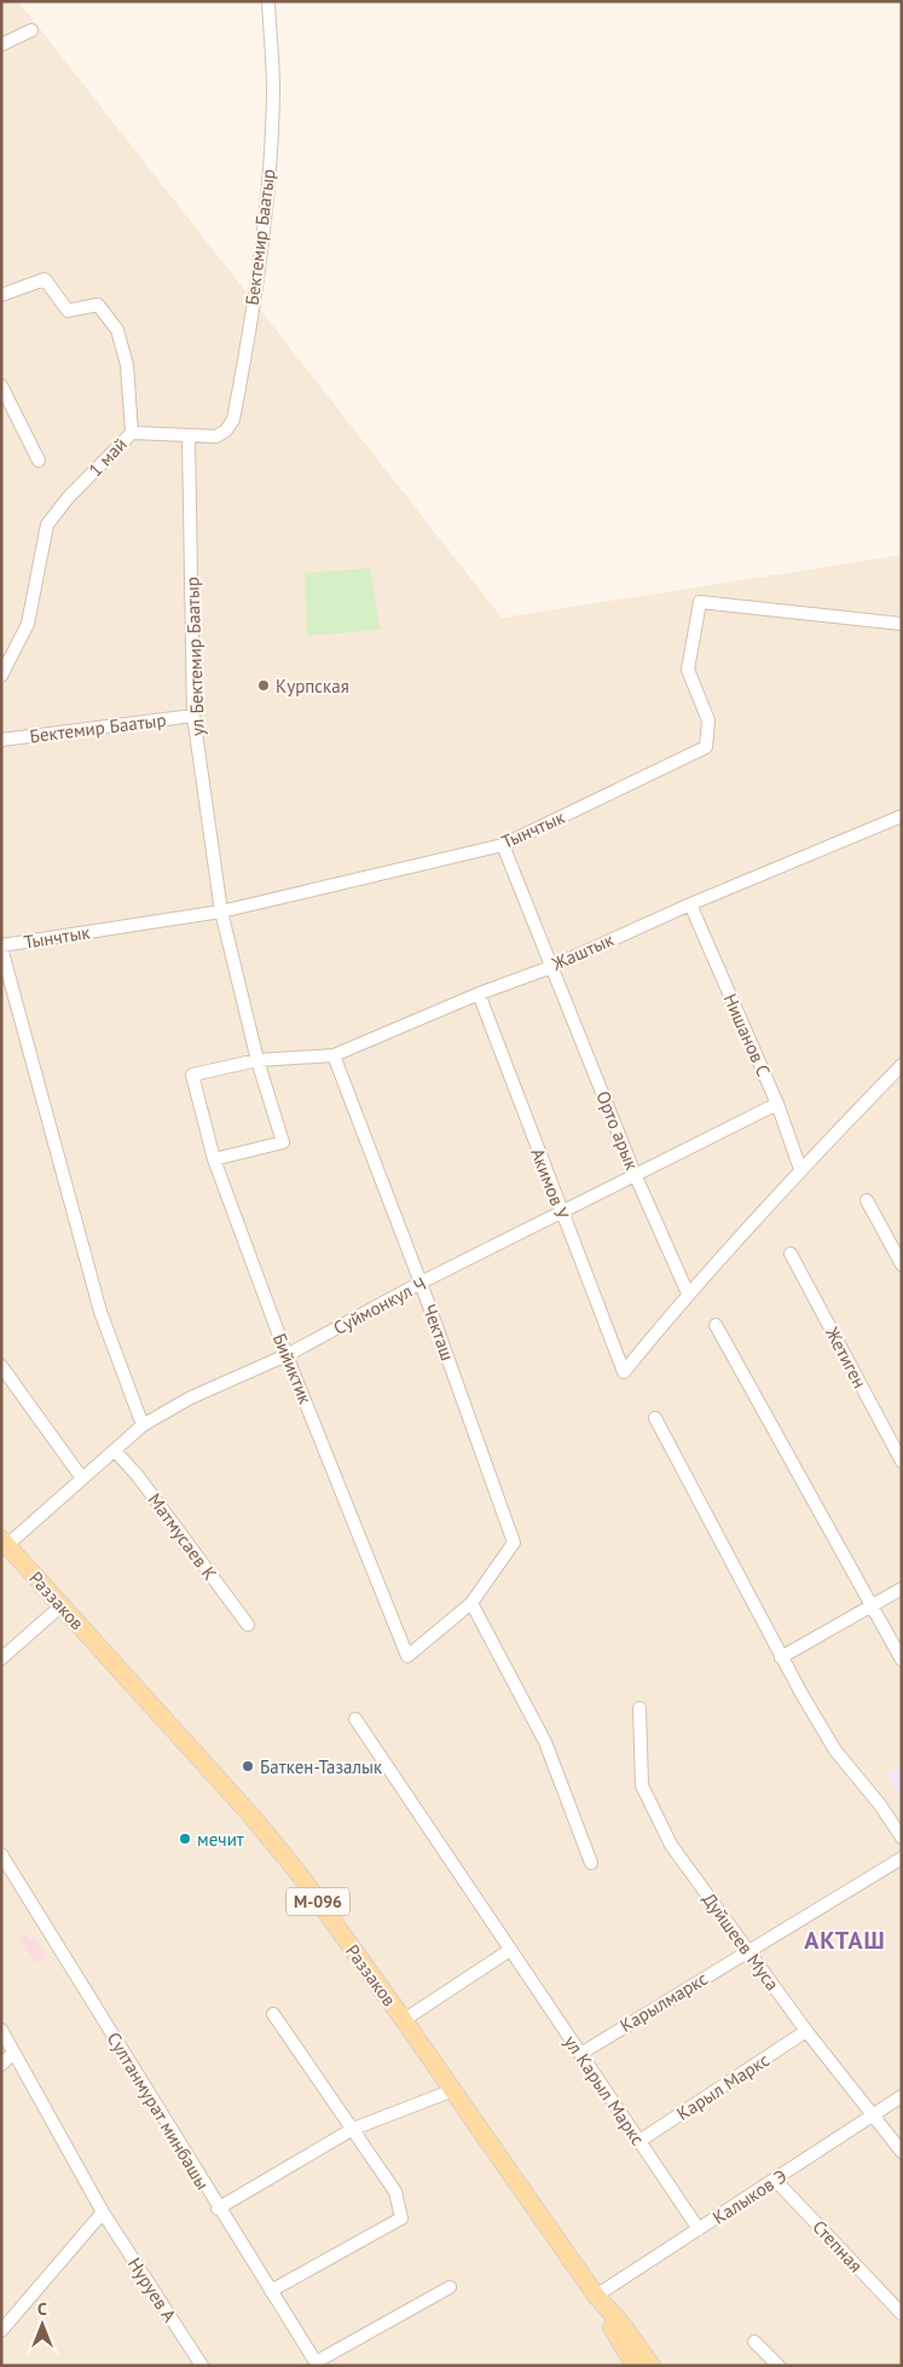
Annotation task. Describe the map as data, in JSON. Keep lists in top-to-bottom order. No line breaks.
{"streets":{"main road":["Раззаков","М-096"],"street":["Бектемир Баатыр","1 май","ул Бектемир Баатыр","Тынчтык","Жаштык","Нишанов С","Орто арык","Акимов У","Суймонкул Ч","Чекташ","Жетиген","Бийиктик","Матмусаев К","Дуйшеев Муса","Карылмаркс","Карыл Маркс","ул Карыл Маркс","Султанмурат минбашы","Калыков Э","Степная","Нуруев А"]},"crossings":[["Бектемир Баатыр","ул Бектемир Баатыр"],["ул Бектемир Баатыр","Тынчтык"],["ул Бектемир Баатыр","Жаштык"],["ул Бектемир Баатыр","Бийиктик"],["Тынчтык","Орто арык"],["Жаштык","Нишанов С"],["Жаштык","Орто арык"],["Жаштык","Акимов У"],["Жаштык","Чекташ"],["Жаштык","Бийиктик"],["Нишанов С","Суймонкул Ч"],["Орто арык","Акимов У"],["Орто арык","Суймонкул Ч"],["Акимов У","Суймонкул Ч"],["Суймонкул Ч","Чекташ"],["Суймонкул Ч","Бийиктик"],["Суймонкул Ч","Матмусаев К"],["Суймонкул Ч","Раззаков"],["Чекташ","Бийиктик"],["Раззаков","М-096"],["Раззаков","Калыков Э"],["М-096","Калыков Э"],["Дуйшеев Муса","Карылмаркс"],["Дуйшеев Муса","Карыл Маркс"],["Дуйшеев Муса","Калыков Э"],["Карылмаркс","ул Карыл Маркс"],["Карыл Маркс","ул Карыл Маркс"],["ул Карыл Маркс","Калыков Э"],["Калыков Э","Степная"]],"districts":["АКТАШ"],"places":["Курпская","Баткен-Тазалык","мечит"],"north":"top"}
